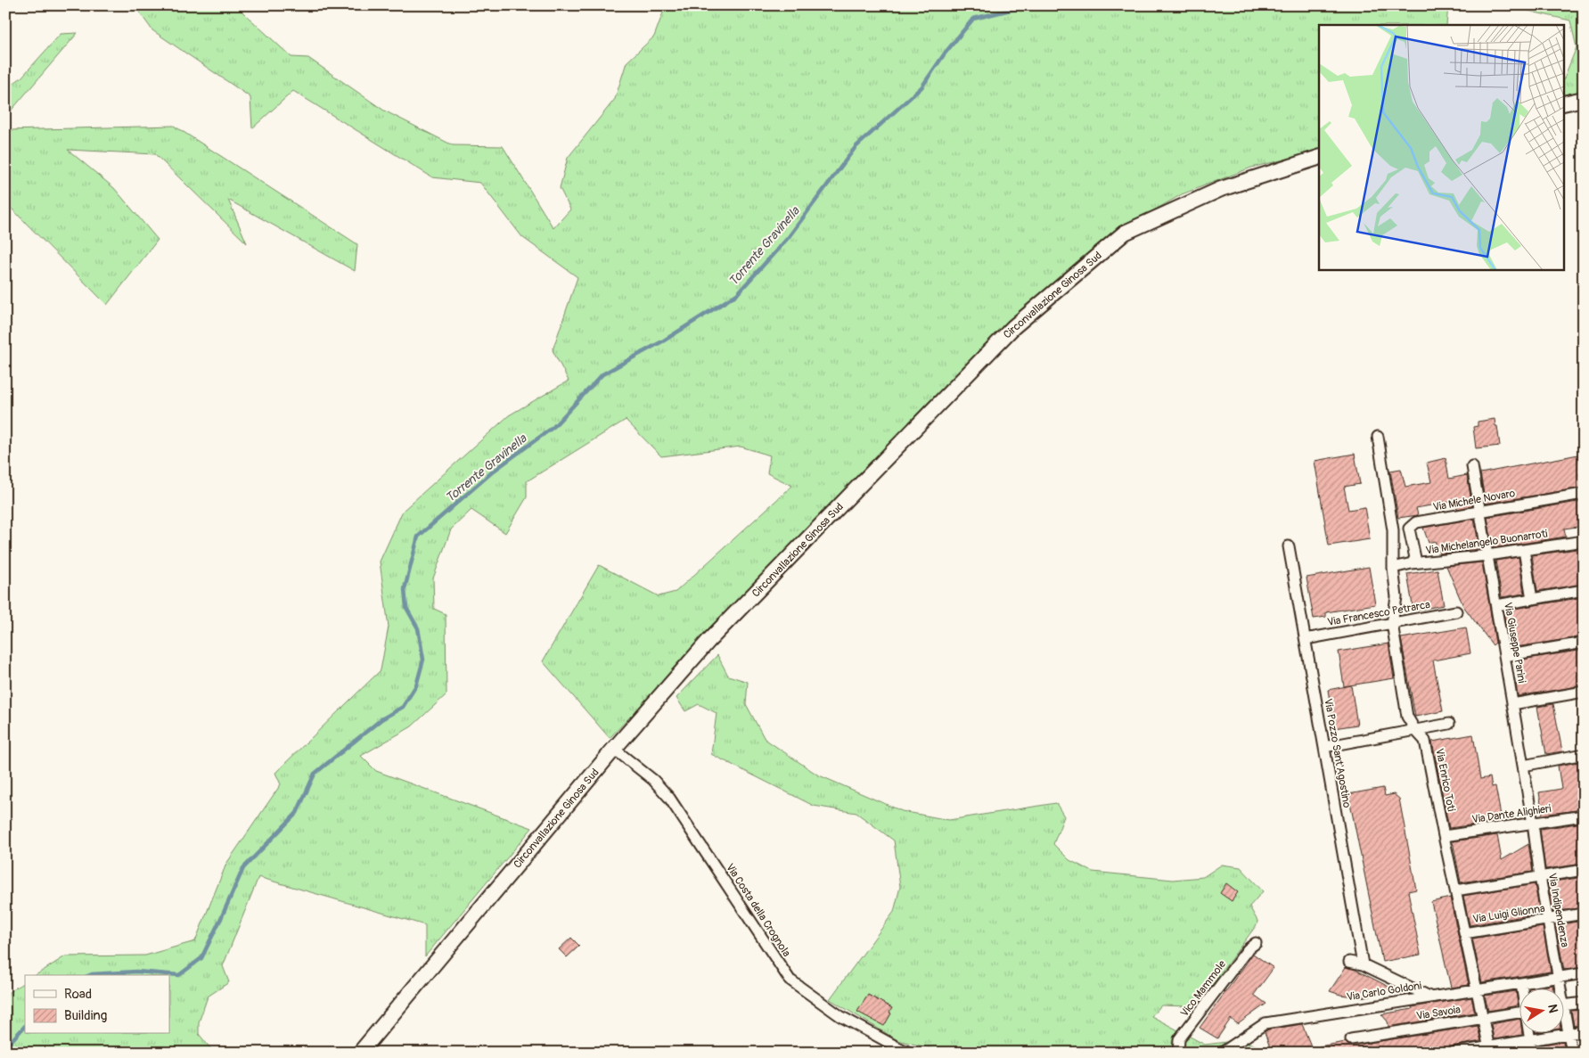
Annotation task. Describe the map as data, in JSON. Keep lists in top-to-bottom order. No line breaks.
{"streets":{"main road":["Circonvallazione Ginosa Sud"],"street":["Via Michele Novaro","Via Michelangelo Buonarroti","Via Francesco Petrarca","Via Giuseppe Parini","Via Pozzo Sant'Agostino","Via Enrico Toti","Via Dante Alighieri","Via Costa della Crognola","Via Indipendenza","Via Luigi Glionna","Vico Mammole","Via Carlo Goldoni","Via Savoia"]},"crossings":[["Circonvallazione Ginosa Sud","Via Costa della Crognola"],["Via Michele Novaro","Via Michelangelo Buonarroti"],["Via Michele Novaro","Via Giuseppe Parini"],["Via Michelangelo Buonarroti","Via Giuseppe Parini"],["Via Michelangelo Buonarroti","Via Enrico Toti"],["Via Francesco Petrarca","Via Pozzo Sant'Agostino"],["Via Francesco Petrarca","Via Enrico Toti"],["Via Giuseppe Parini","Via Dante Alighieri"],["Via Giuseppe Parini","Via Indipendenza"],["Via Enrico Toti","Via Dante Alighieri"],["Via Enrico Toti","Via Luigi Glionna"],["Via Enrico Toti","Via Carlo Goldoni"],["Via Enrico Toti","Via Savoia"],["Via Dante Alighieri","Via Indipendenza"],["Via Indipendenza","Via Luigi Glionna"],["Via Indipendenza","Via Carlo Goldoni"]],"water":["Torrente Gravinella"],"legend":["Road","Building"],"north":"right"}
